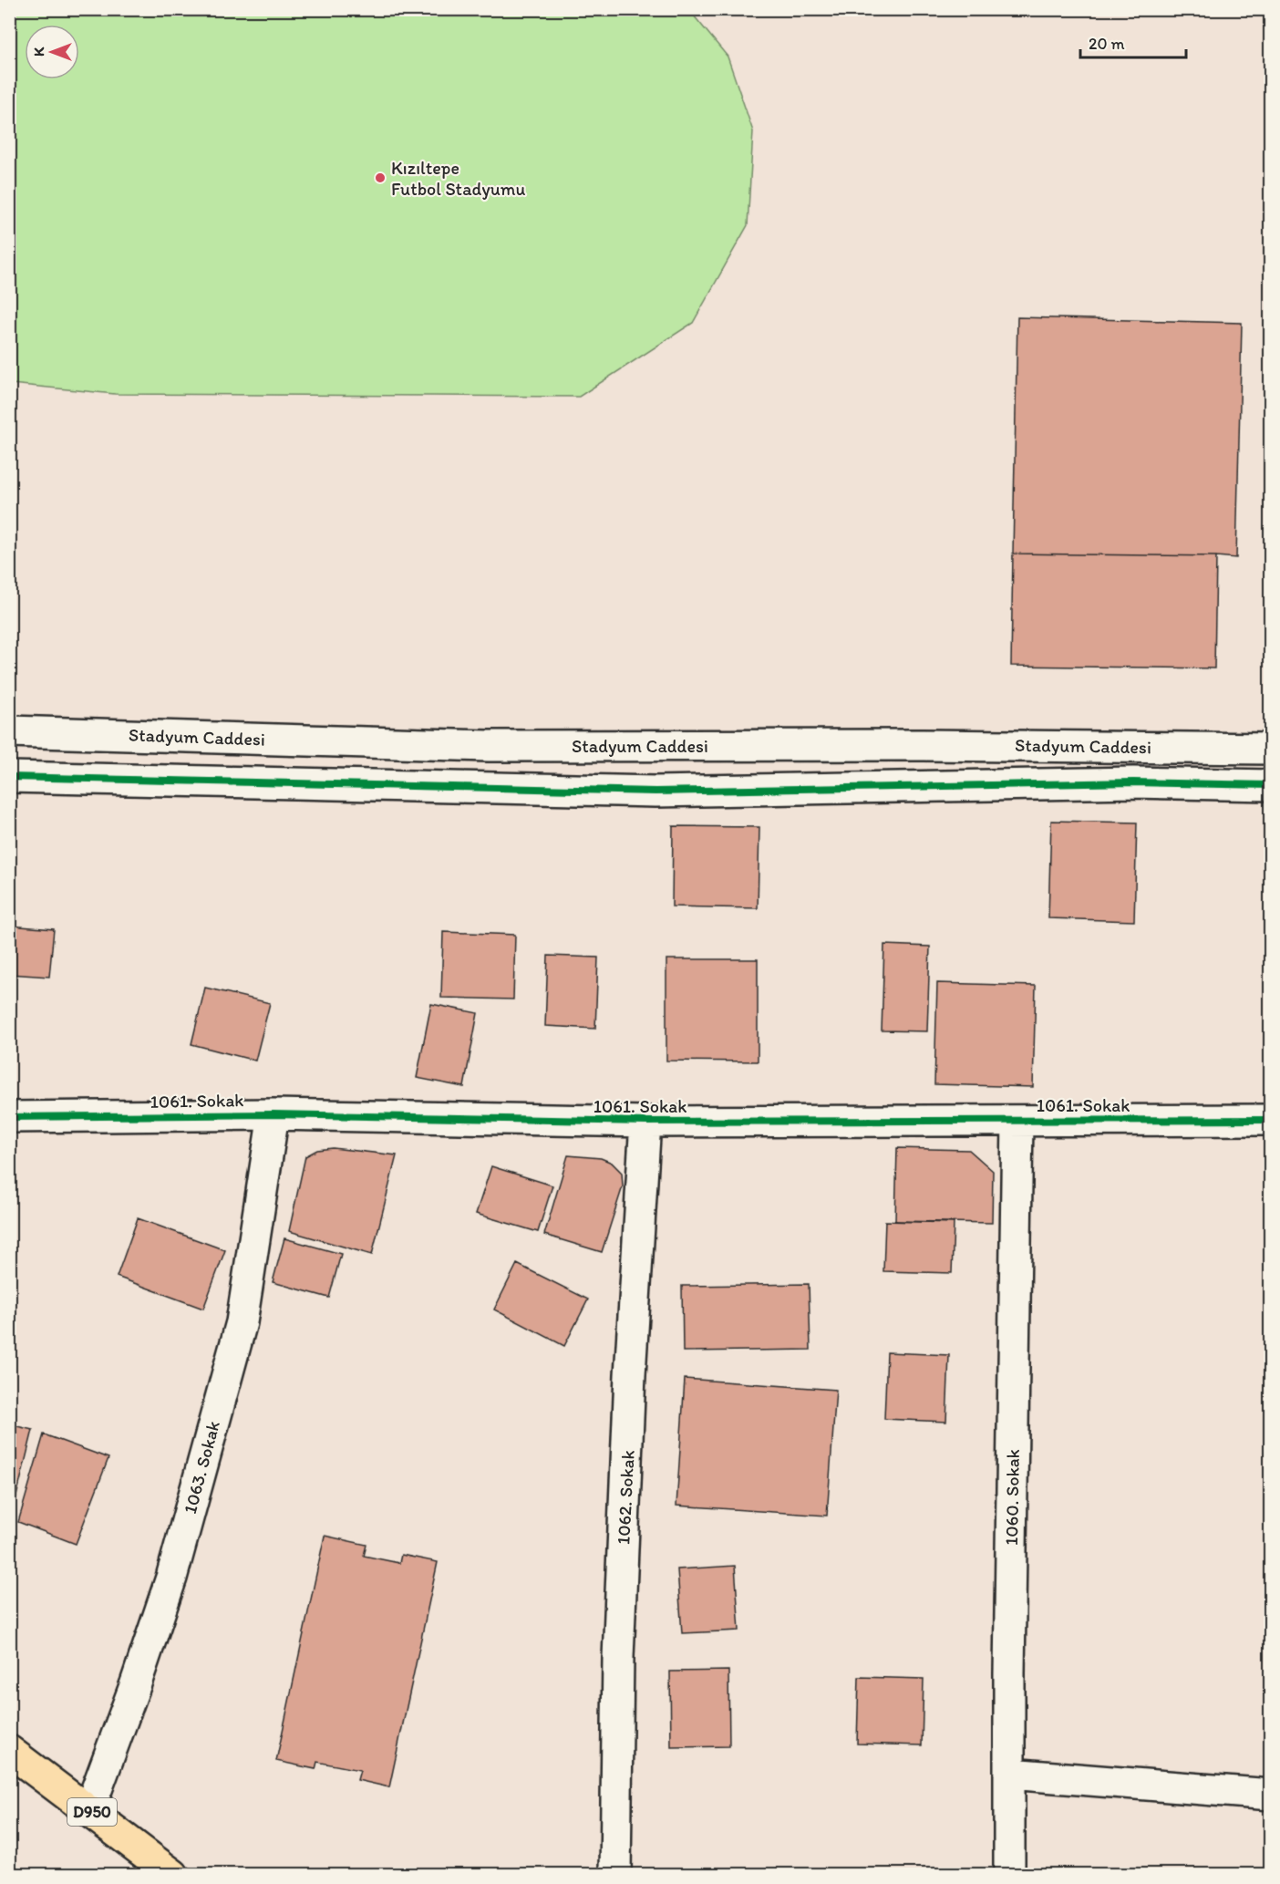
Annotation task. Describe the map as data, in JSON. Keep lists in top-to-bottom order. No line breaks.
{"streets":{"highway":["D950"],"street":["Stadyum Caddesi","1061. Sokak","1063. Sokak","1062. Sokak","1060. Sokak"]},"crossings":[["1061. Sokak","1063. Sokak"],["1061. Sokak","1062. Sokak"],["1061. Sokak","1060. Sokak"],["1063. Sokak","D950"]],"places":["Kızıltepe Futbol Stadyumu"],"scale_bar":"20 m","north":"left"}
